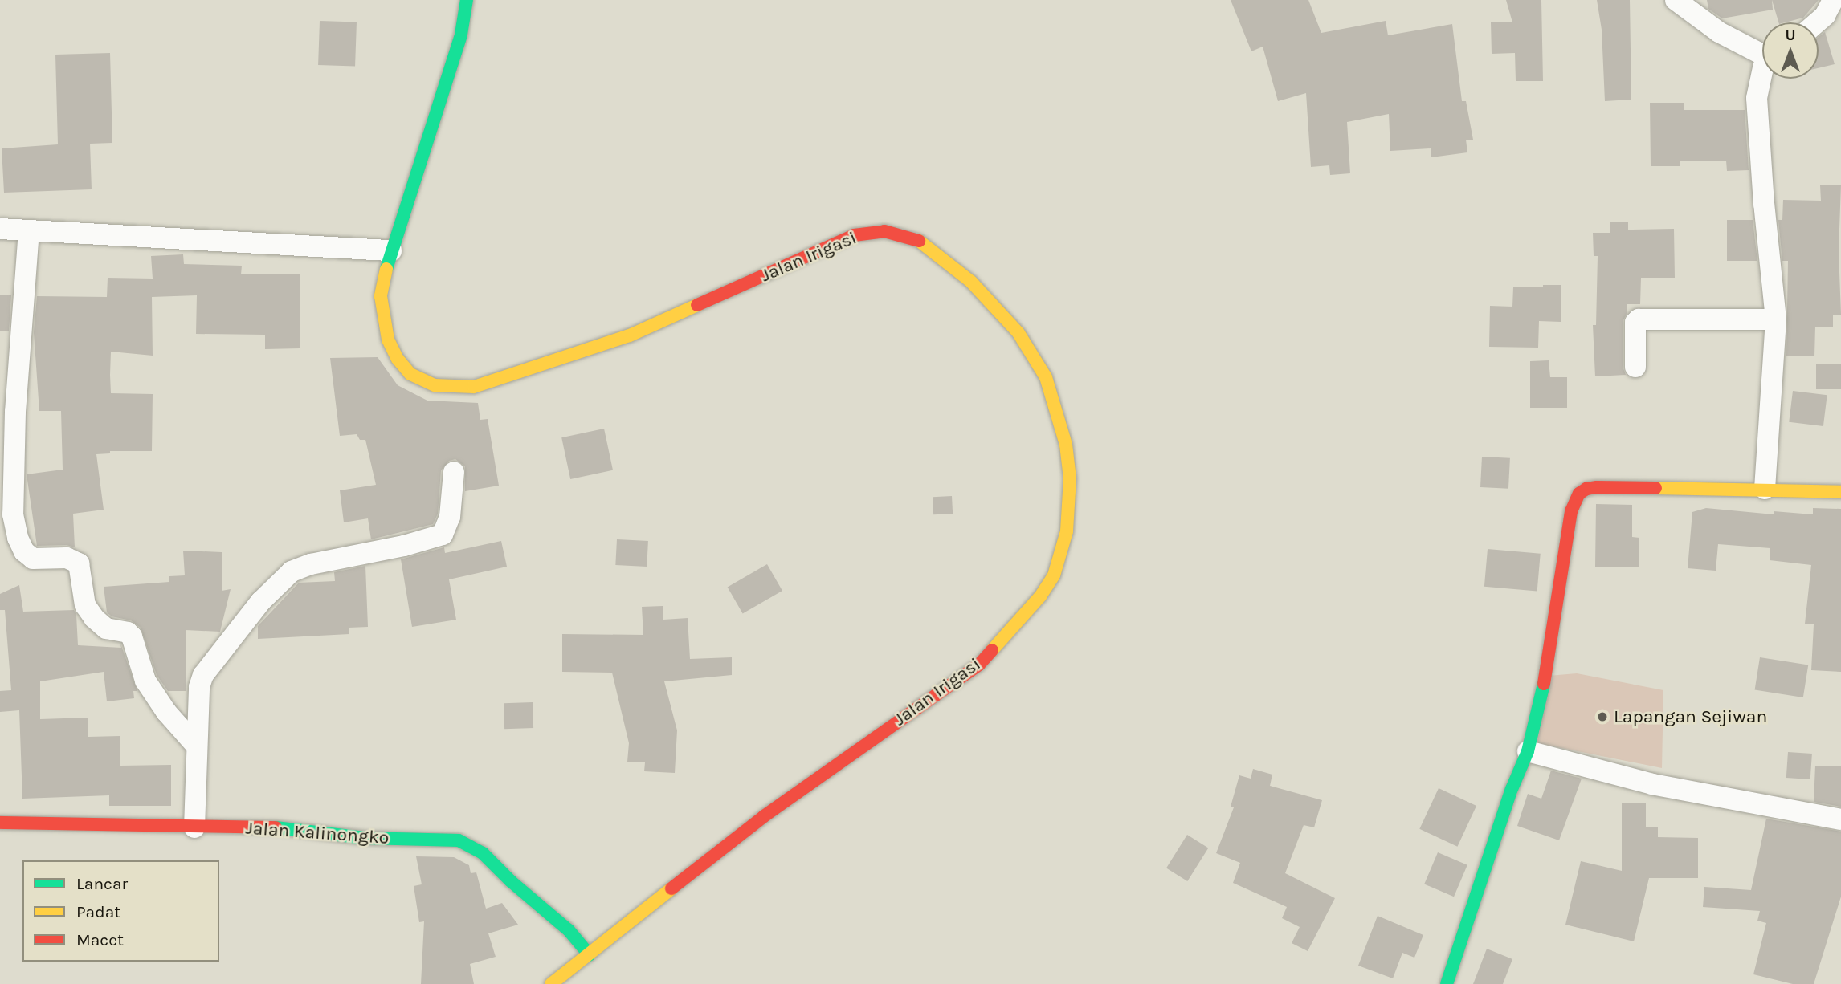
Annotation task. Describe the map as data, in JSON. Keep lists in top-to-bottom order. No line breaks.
{"streets":{"street":["Jalan Irigasi","Jalan Kalinongko"]},"crossings":[["Jalan Irigasi","Jalan Kalinongko"]],"places":["Lapangan Sejiwan"],"legend":["Lancar","Padat","Macet"],"north":"top"}
